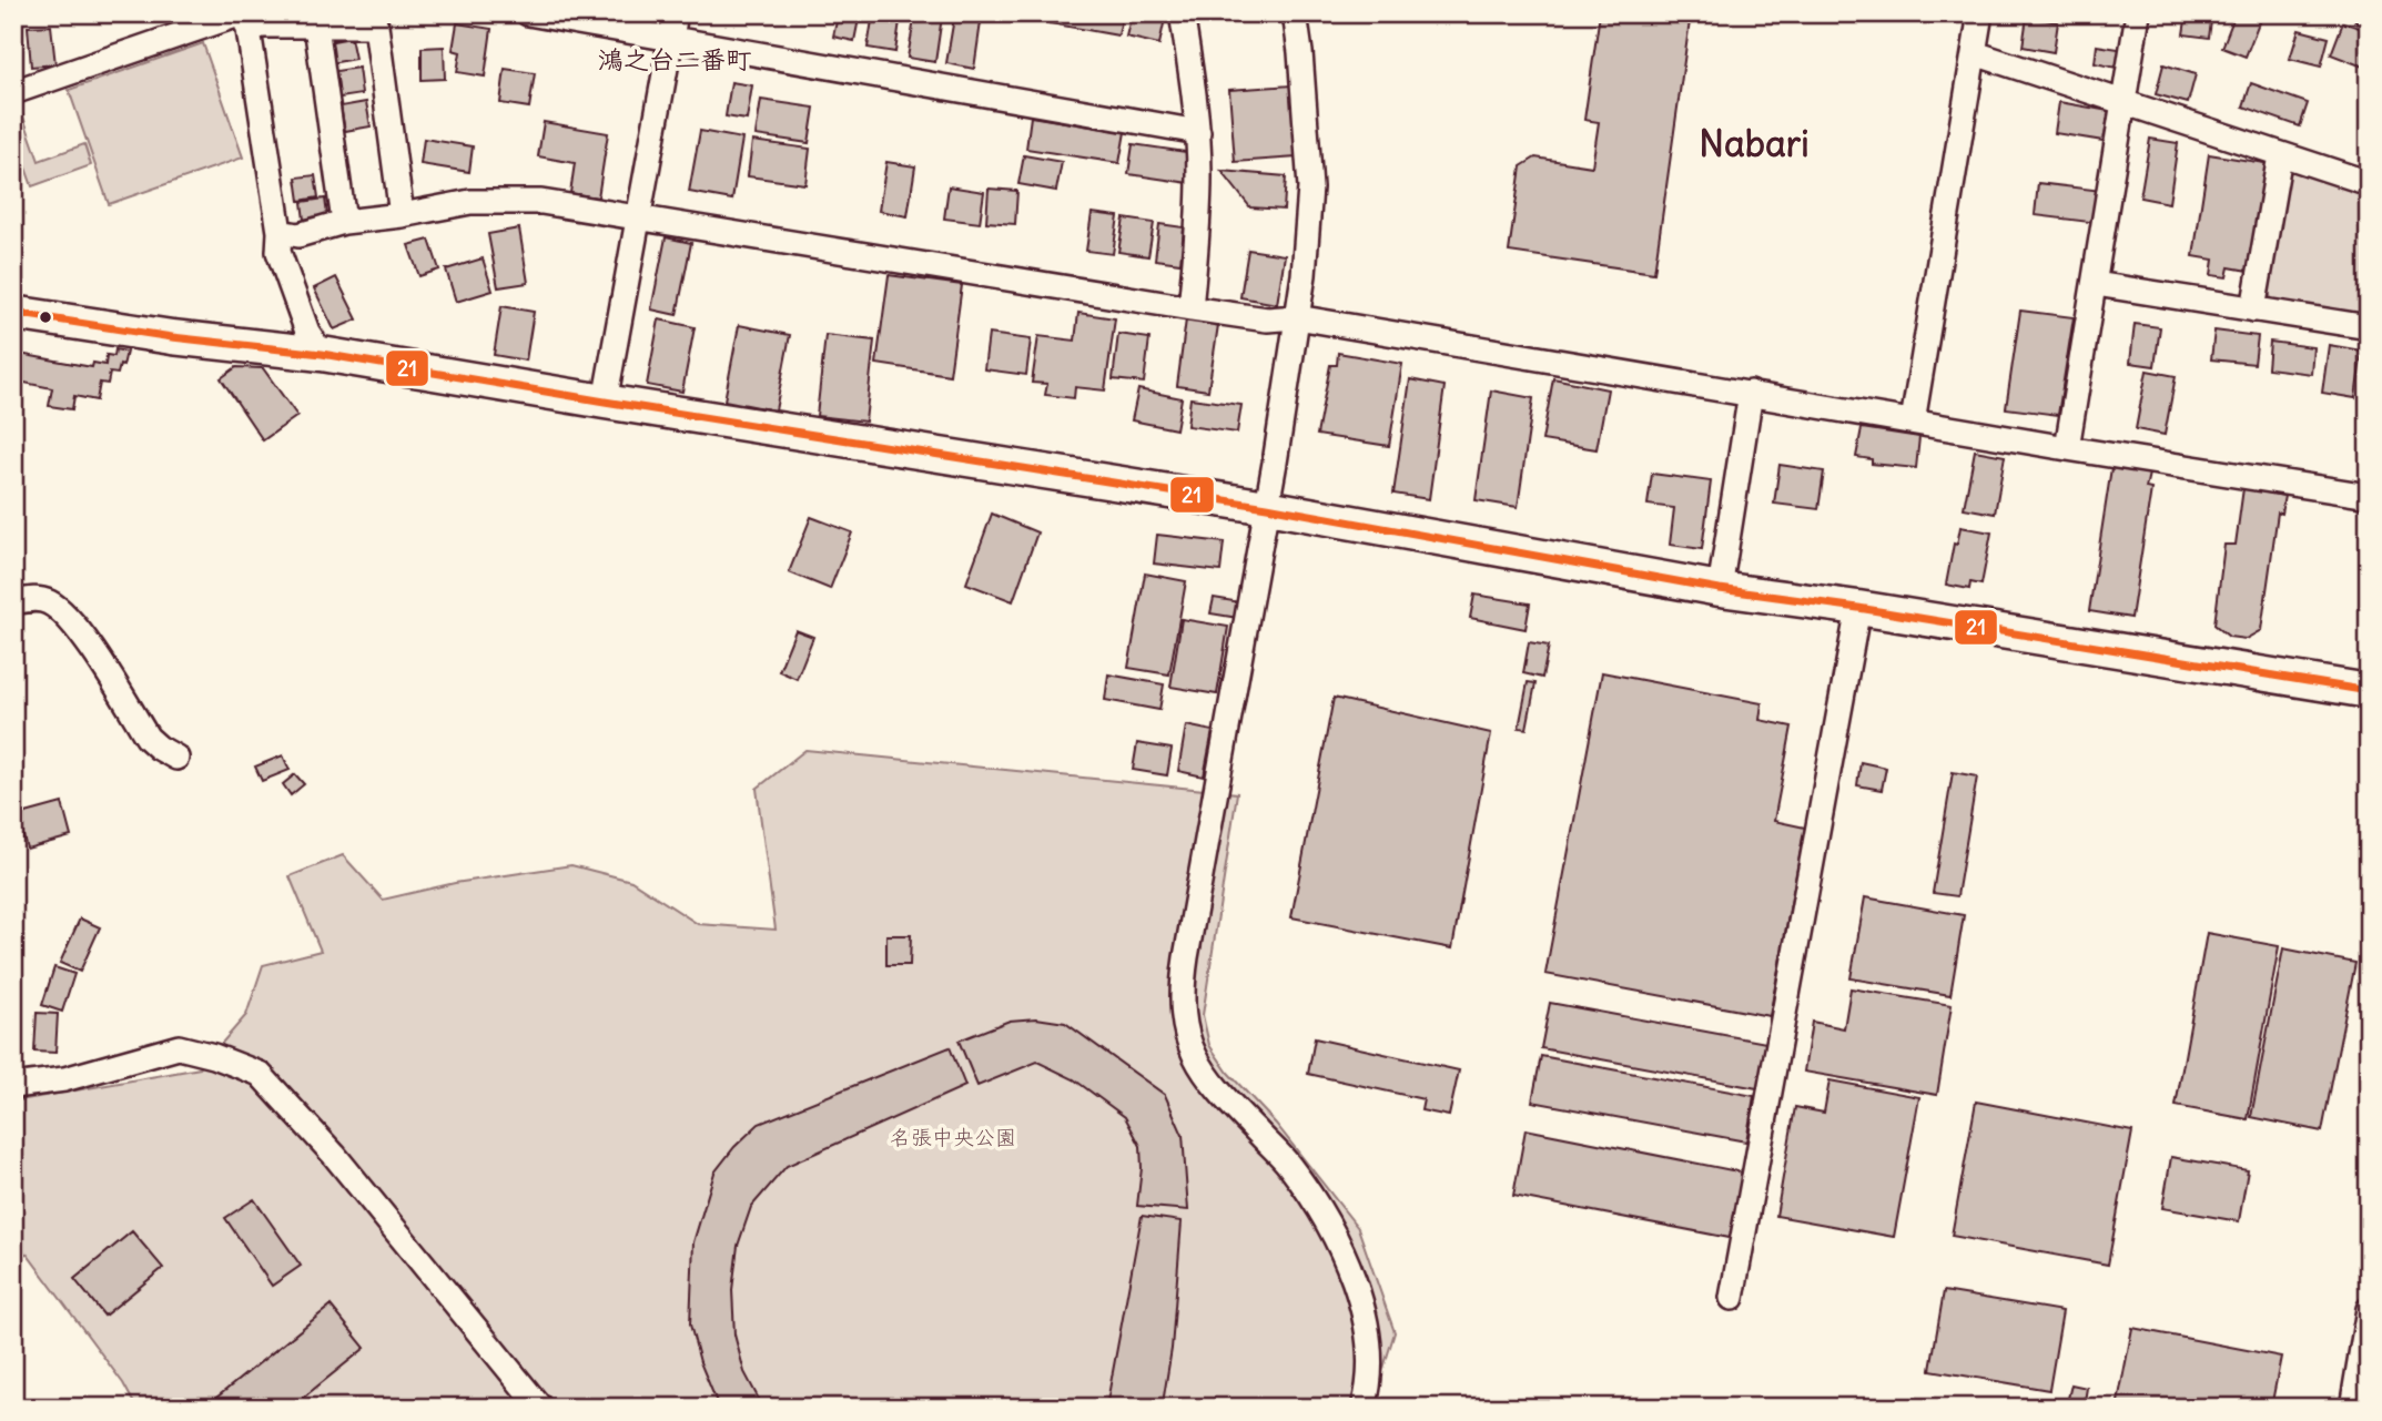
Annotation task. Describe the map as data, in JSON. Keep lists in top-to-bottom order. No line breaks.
{"districts":["鴻之台二番町","Nabari"],"parks":["名張中央公園"],"lines":["transit line 21"]}
